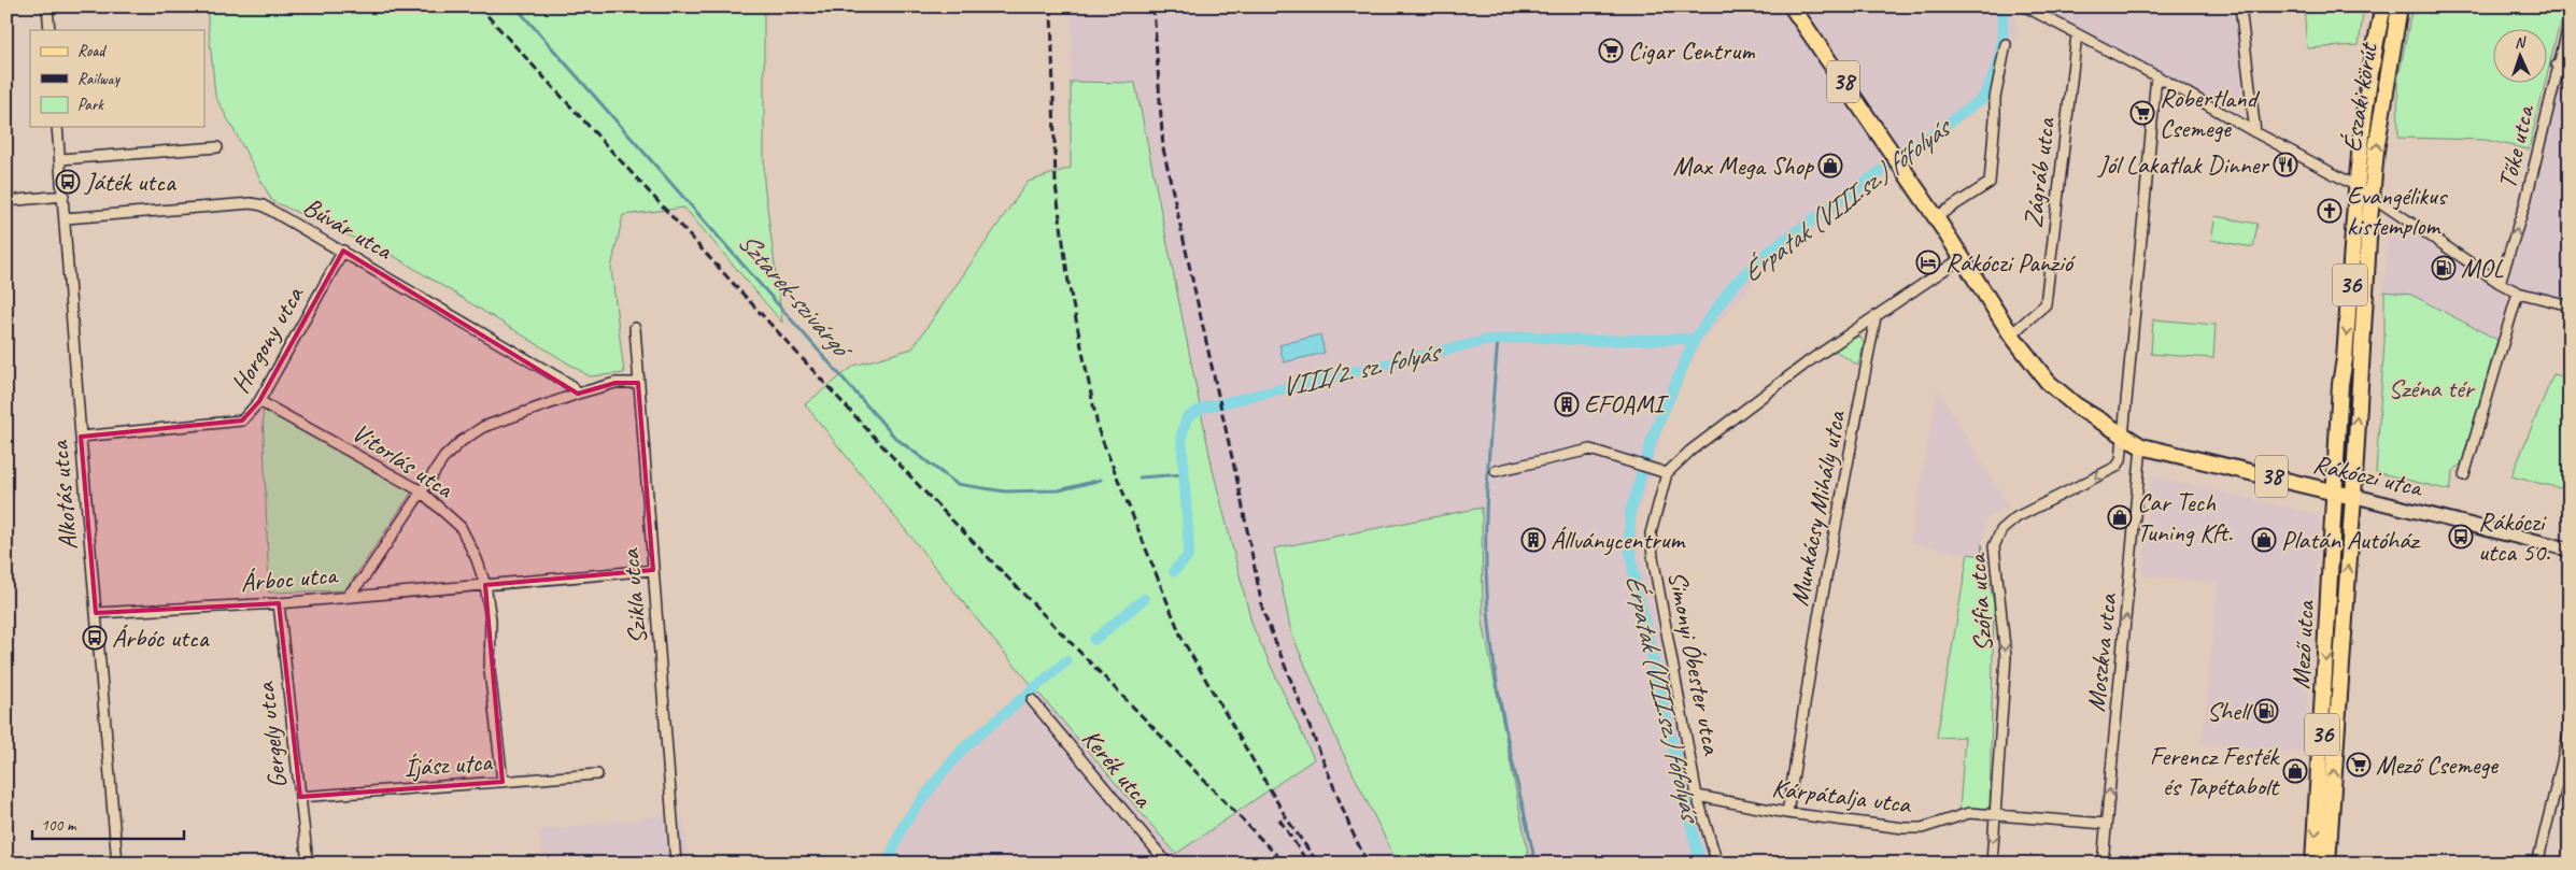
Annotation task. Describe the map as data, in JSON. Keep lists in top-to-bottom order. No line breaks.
{"streets":{"main road":["38","Északi körút","36","Rákóczi utca","Mező utca"],"street":["Tőke utca","Zágráb utca","Búvár utca","Horgony utca","Vitorlás utca","Alkotás utca","Munkácsy Mihály utca","Árboc utca","Szikla utca","Szófia utca","Moszkva utca","Simonyi Óbester utca","Gergely utca","Íjász utca","Kerék utca","Kárpátalja utca"]},"crossings":[["Északi körút","36"],["Zágráb utca","Rákóczi utca"],["Búvár utca","Horgony utca"],["Búvár utca","Alkotás utca"],["36","Rákóczi utca"],["36","Mező utca"],["Horgony utca","Vitorlás utca"],["Horgony utca","Alkotás utca"],["Vitorlás utca","Árboc utca"],["Vitorlás utca","Íjász utca"],["Rákóczi utca","Mező utca"],["Rákóczi utca","Moszkva utca"],["Alkotás utca","Árboc utca"],["Munkácsy Mihály utca","Kárpátalja utca"],["Árboc utca","Szikla utca"],["Árboc utca","Gergely utca"],["Szófia utca","Kárpátalja utca"],["Moszkva utca","Kárpátalja utca"],["Simonyi Óbester utca","Kárpátalja utca"],["Gergely utca","Íjász utca"]],"one_way":["Tőke utca","Szófia utca","Moszkva utca"],"water":["Érpatak (VIII.sz.) főfolyás","Sztarek-szivárgó","VIII/2. sz. folyás"],"parks":["Széna tér"],"places":{"supermarket":["Cigar Centrum","Robertland Csemege","Mező Csemege"],"restaurant":["Jól Lakatlak Dinner"],"shop":["Max Mega Shop","Car Tech Tuning Kft.","Platán Autóház","Ferencz Festék és Tapétabolt"],"bus stop":["Játék utca","Rákóczi utca 50.","Árbóc utca"],"church":["Evangélikus kistemplom"],"hotel":["Rákóczi Panzió"],"fuel station":["MOL","Shell"],"building":["EFOAMI","Állványcentrum"]},"legend":["Road","Railway","Park"],"scale_bar":"100 m","north":"top"}
